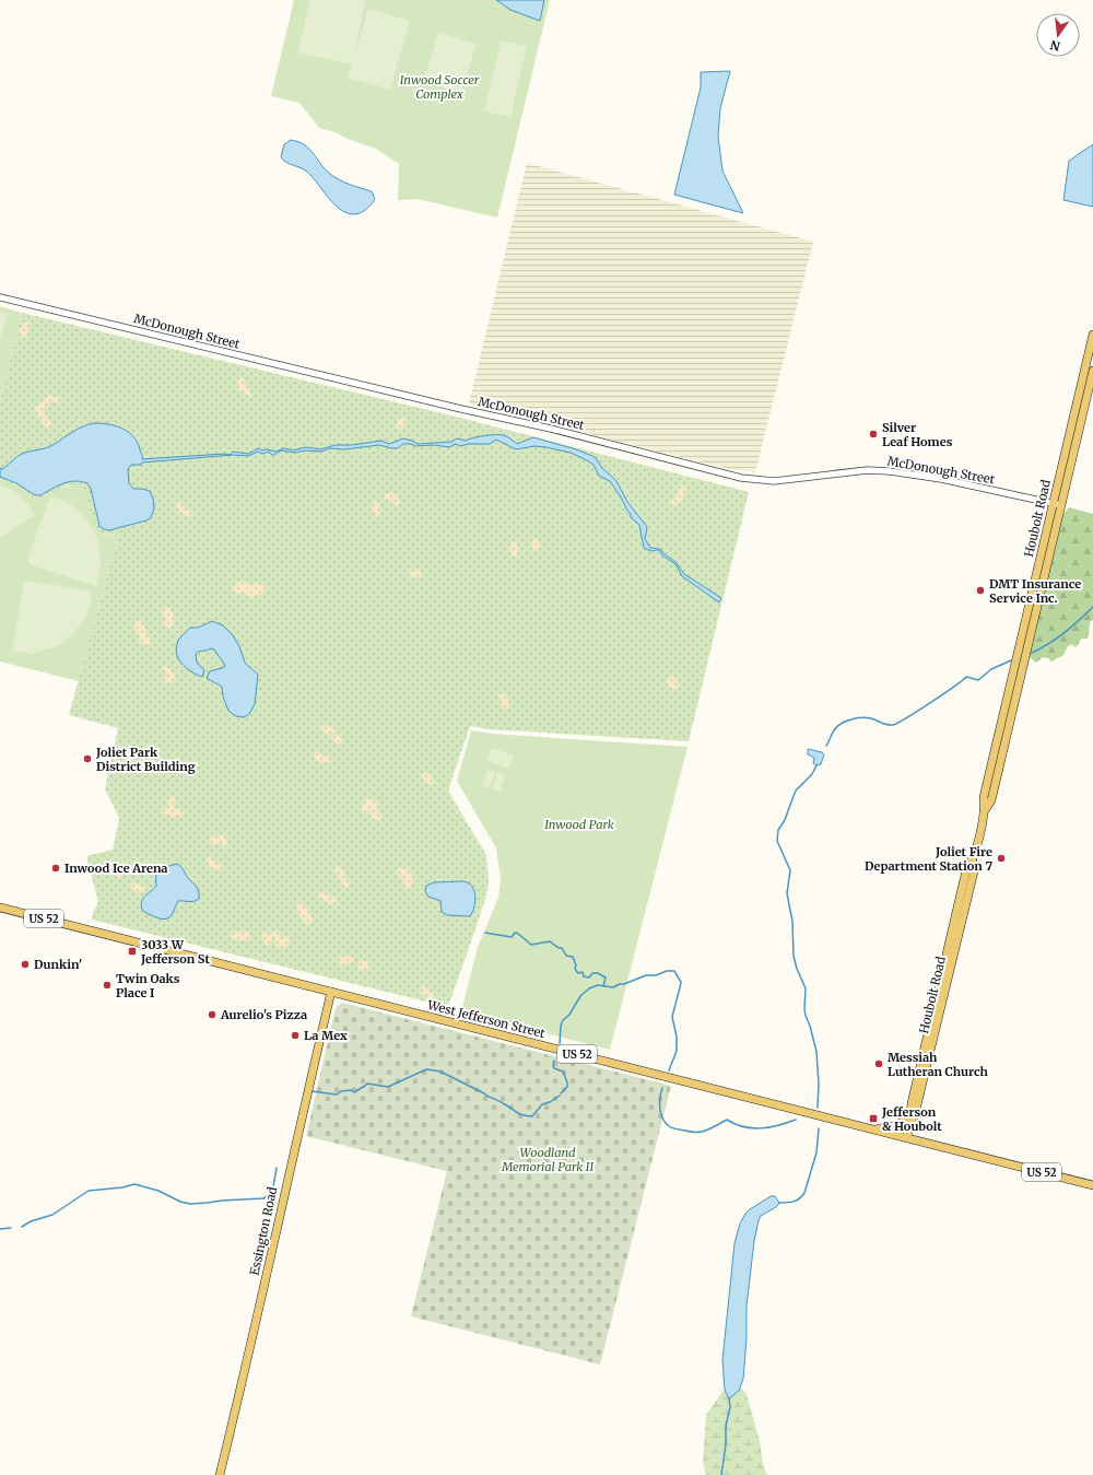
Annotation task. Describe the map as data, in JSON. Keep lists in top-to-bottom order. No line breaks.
{"streets":{"main road":["Houbolt Road","US 52","West Jefferson Street","Essington Road"],"street":["McDonough Street"]},"crossings":[["McDonough Street","Houbolt Road"],["Houbolt Road","West Jefferson Street"],["West Jefferson Street","Essington Road"]],"parks":["Inwood Soccer Complex","Inwood Park","Woodland Memorial Park II"],"places":{"other":["Silver Leaf Homes","DMT Insurance Service Inc.","Joliet Park District Building","Joliet Fire Department Station 7","Inwood Ice Arena","Dunkin'","Twin Oaks Place I","Aurelio's Pizza","La Mex","Messiah Lutheran Church"],"transit":["3033 W Jefferson St","Jefferson & Houbolt"]},"north":"bottom"}
